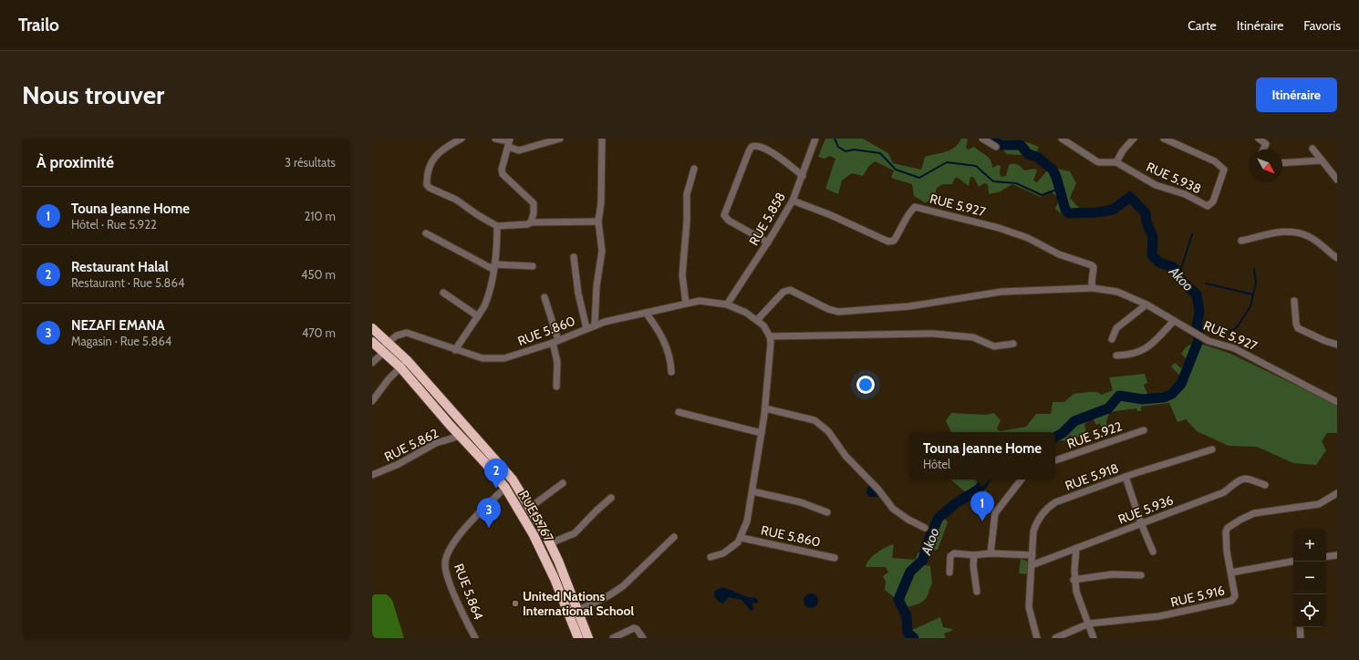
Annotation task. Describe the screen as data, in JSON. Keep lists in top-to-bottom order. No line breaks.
{"streets":{"highway":["RUE 5.767"],"street":["RUE 5.938","RUE 5.927","RUE 5.858","RUE 5.860","RUE 5.922","RUE 5.862","RUE 5.918","RUE 5.936","RUE 5.864","RUE 5.916"]},"crossings":[["RUE 5.927","RUE 5.858"],["RUE 5.927","RUE 5.860"],["RUE 5.858","RUE 5.860"],["RUE 5.860","RUE 5.767"],["RUE 5.862","RUE 5.767"],["RUE 5.918","RUE 5.936"],["RUE 5.767","RUE 5.864"]],"water":["Akoo"],"places":["United Nations International School"],"north":"bottom right","page":{"header":"Trailo","nav":["Carte","Itinéraire","Favoris"],"buttons":"Itinéraire","title":"Nous trouver","heading":["À proximité","3 résultats"],"list":[{"mark":"1","name":"Touna Jeanne Home","note":"Hôtel · Rue 5.922","value":"210 m"},{"mark":"2","name":"Restaurant Halal","note":"Restaurant · Rue 5.864","value":"450 m"},{"mark":"3","name":"NEZAFI EMANA","note":"Magasin · Rue 5.864","value":"470 m"}],"popup":["Touna Jeanne Home","Hôtel"],"pins":["2","1","3"],"map_buttons":["+","−"]}}
